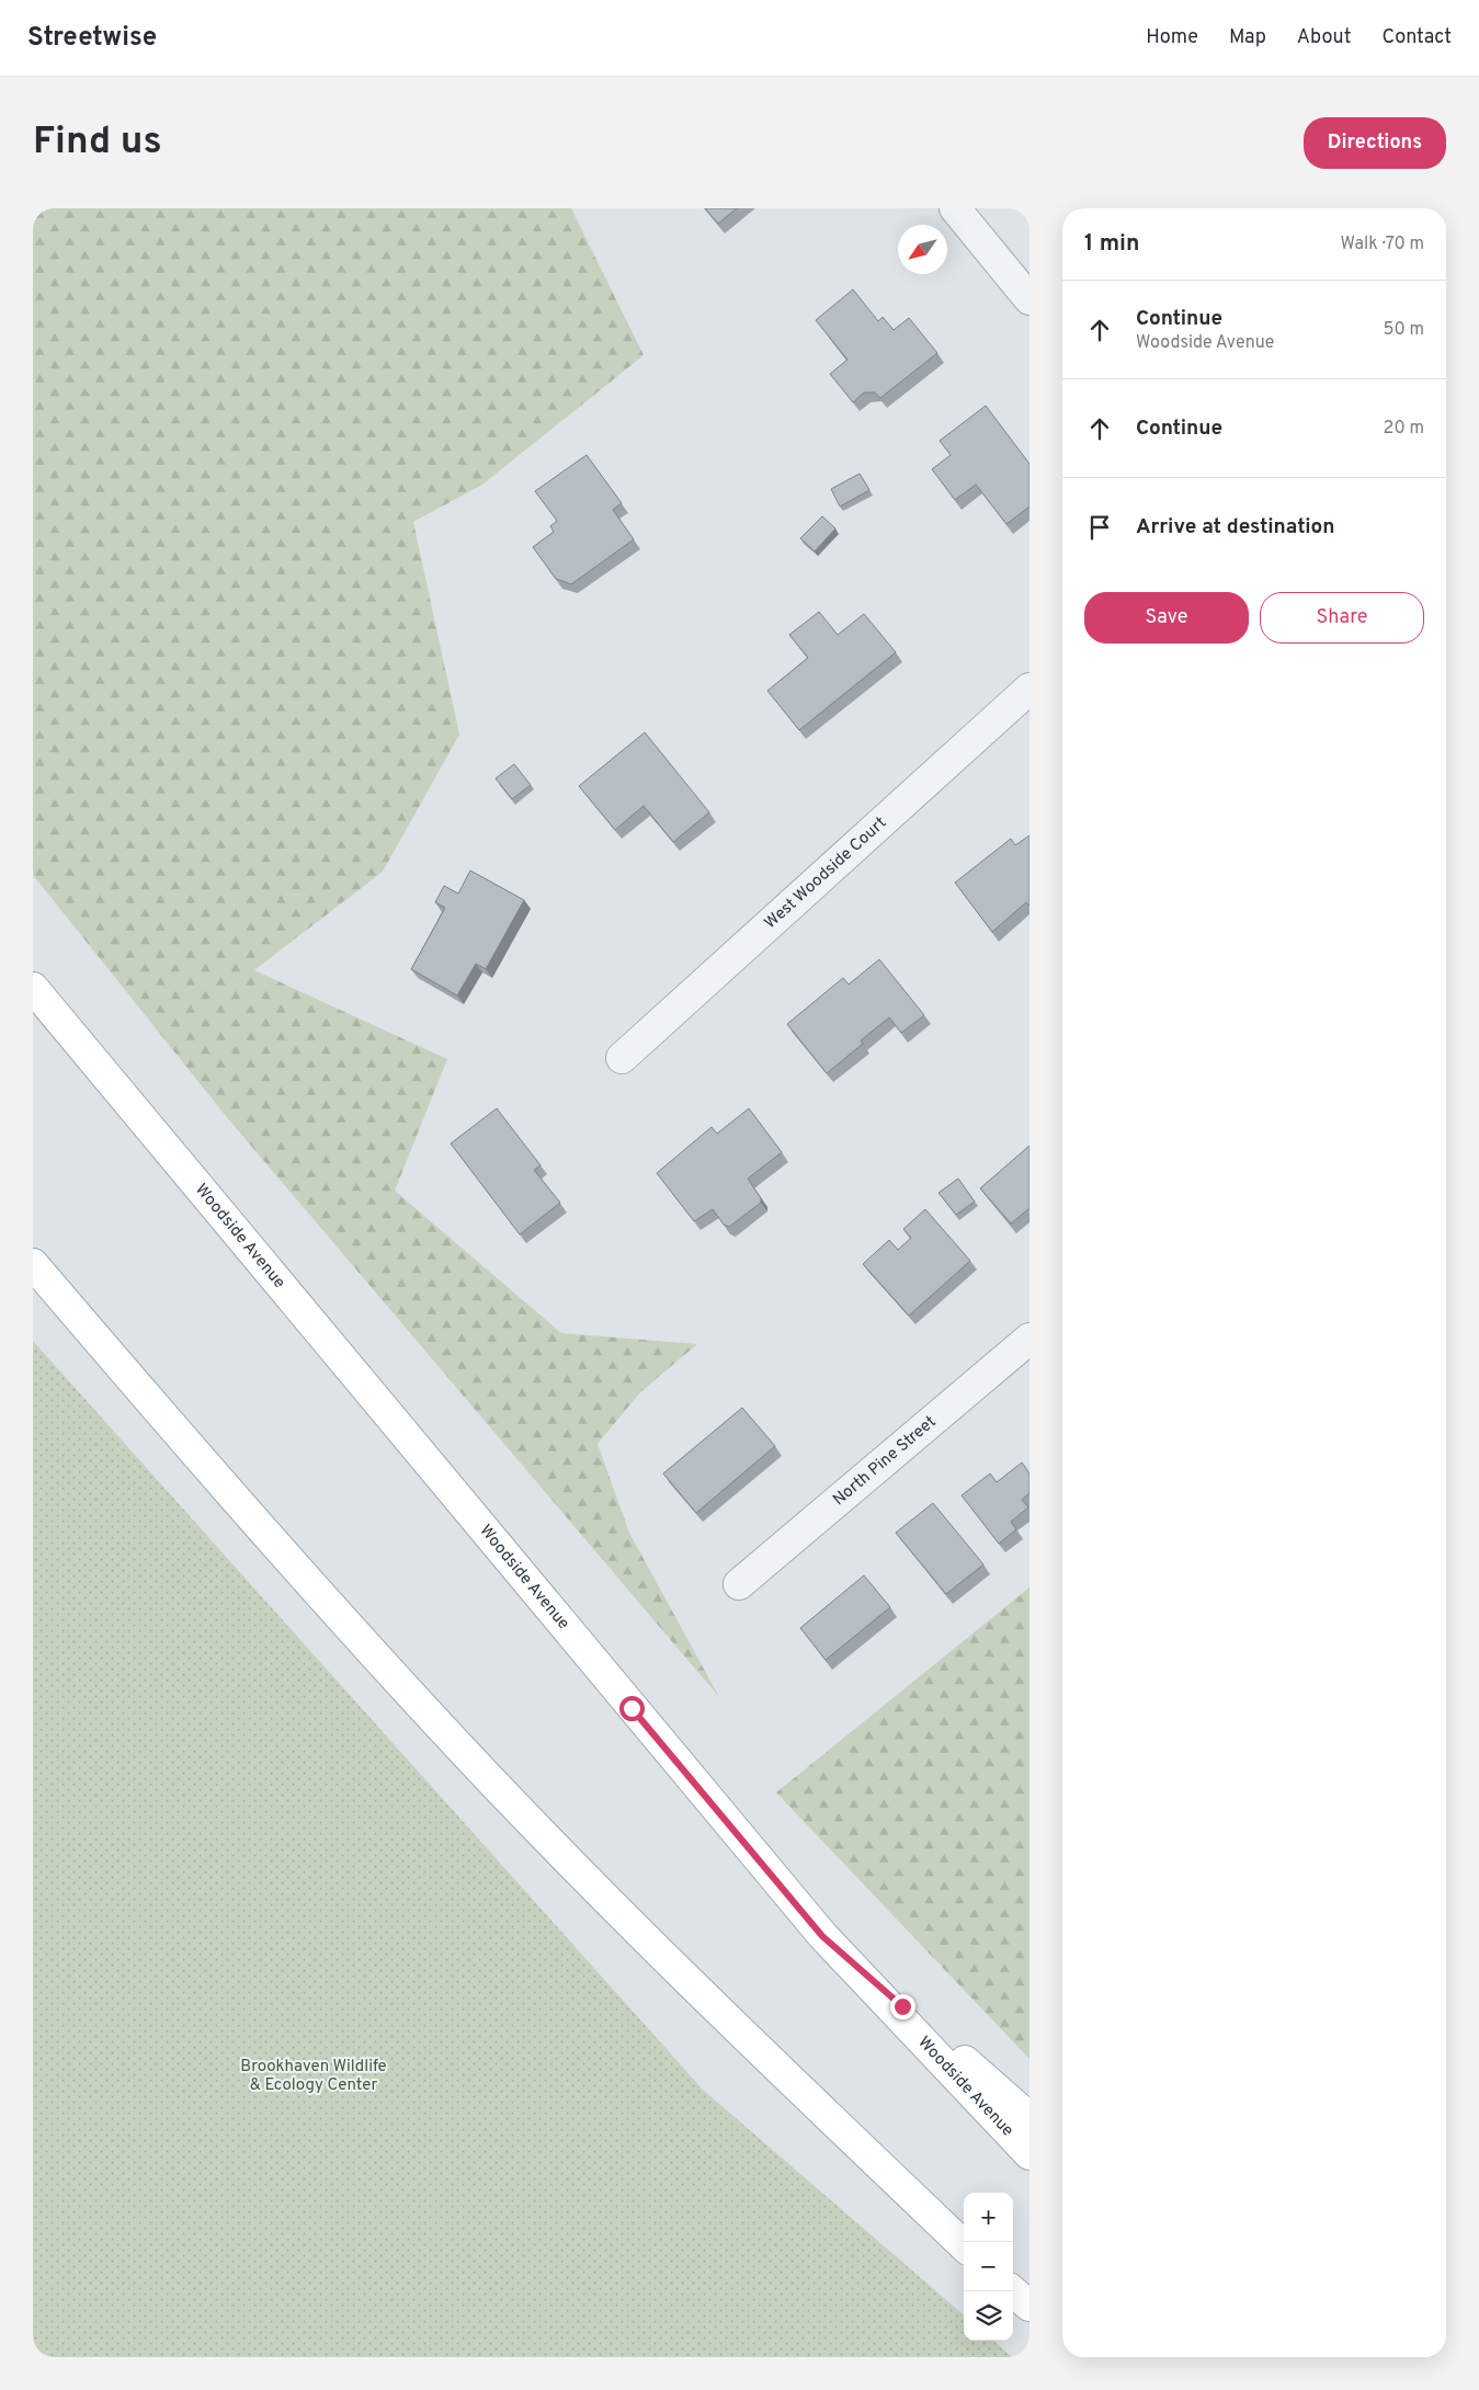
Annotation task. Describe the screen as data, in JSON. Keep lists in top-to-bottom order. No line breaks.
{"streets":{"main road":["Woodside Avenue"],"street":["West Woodside Court","North Pine Street"]},"parks":["Brookhaven Wildlife & Ecology Center"],"north":"bottom left","page":{"header":"Streetwise","nav":["Home","Map","About","Contact"],"buttons":["Directions",["Save","Share"]],"title":"Find us","heading":["1 min","Walk · 70 m"],"list":[["Continue","Woodside Avenue","50 m"],["Continue","20 m"],"Arrive at destination"],"map_buttons":["+","−"]}}
